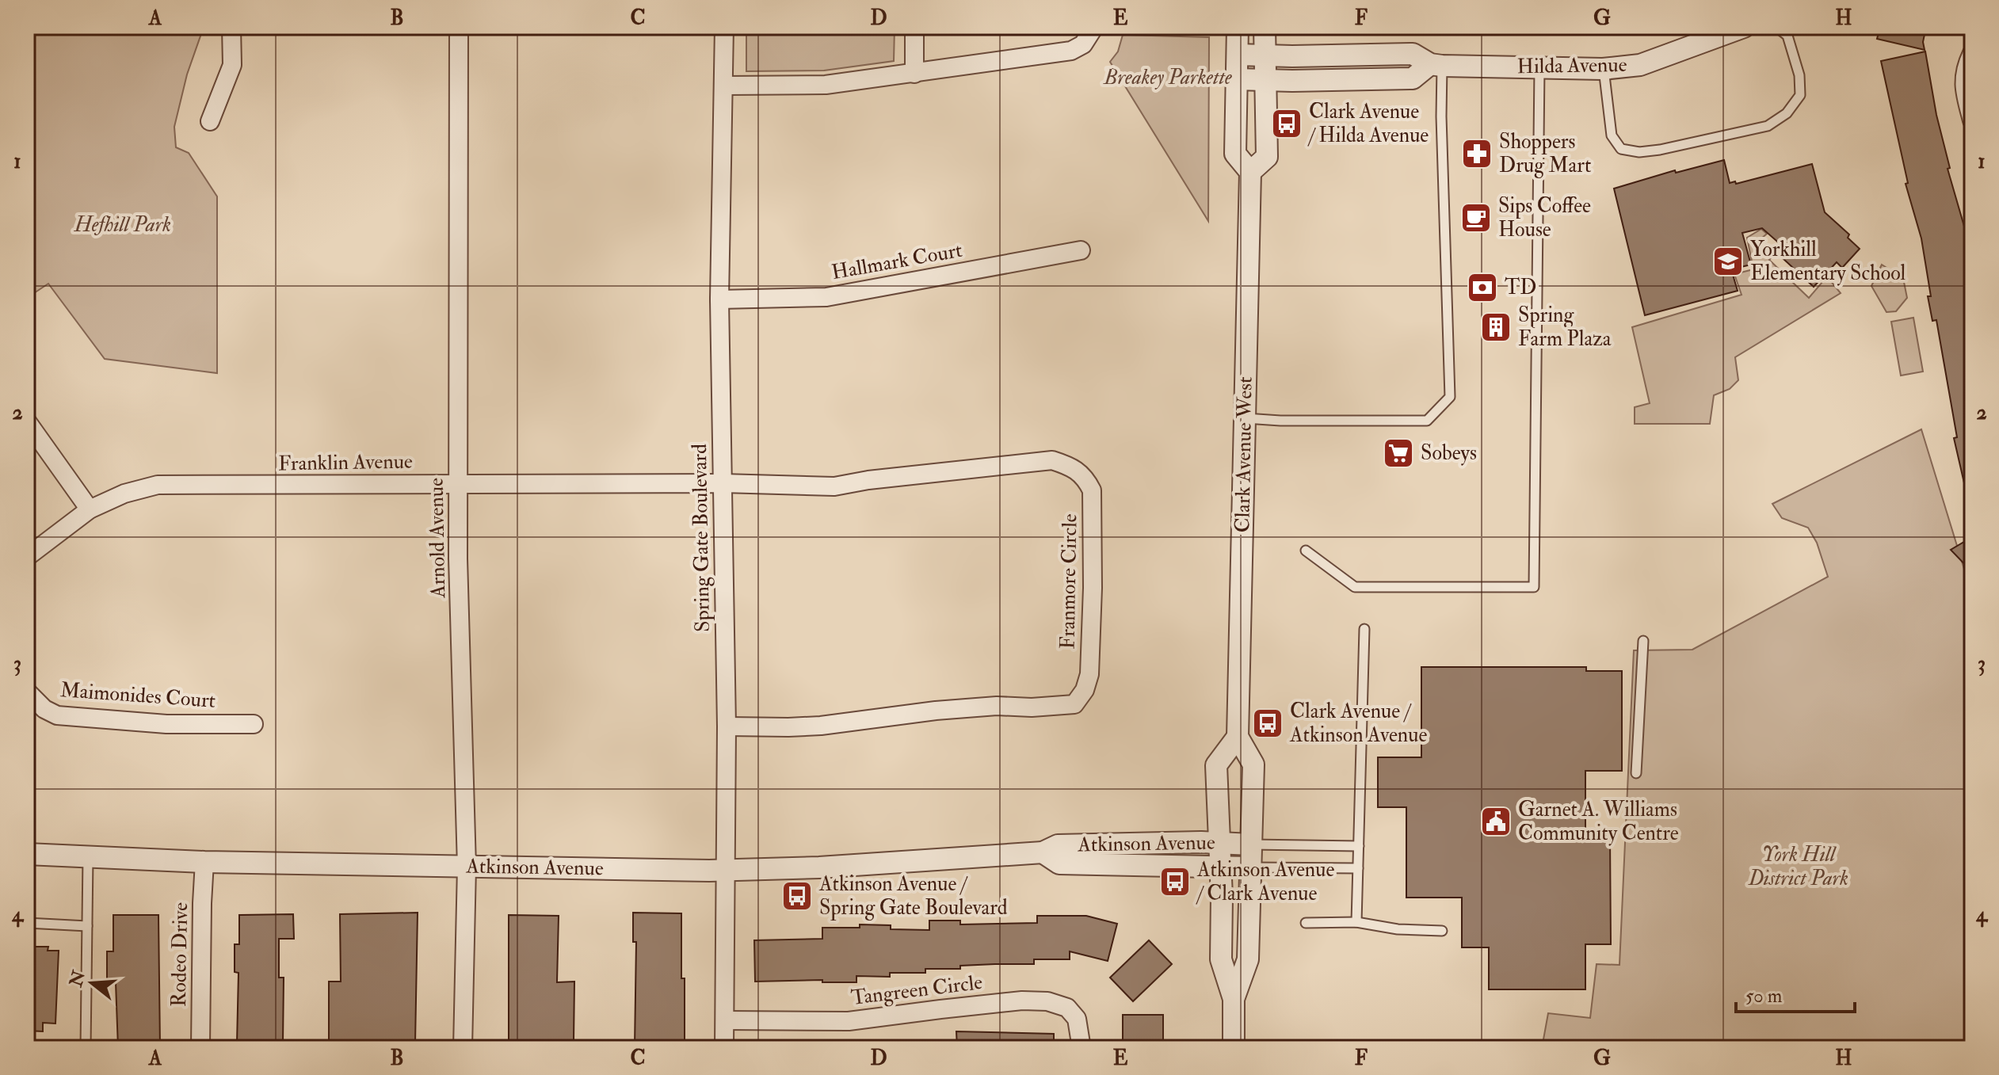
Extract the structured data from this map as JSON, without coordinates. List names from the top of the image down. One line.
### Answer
{"streets":{"street":["Hilda Avenue","Hallmark Court","Clark Avenue West","Franklin Avenue","Arnold Avenue","Spring Gate Boulevard","Franmore Circle","Maimonides Court","Atkinson Avenue","Rodeo Drive","Tangreen Circle"]},"crossings":[["Hallmark Court","Spring Gate Boulevard"],["Franklin Avenue","Arnold Avenue"],["Franklin Avenue","Spring Gate Boulevard"],["Franklin Avenue","Franmore Circle"],["Arnold Avenue","Atkinson Avenue"],["Spring Gate Boulevard","Franmore Circle"],["Spring Gate Boulevard","Atkinson Avenue"],["Spring Gate Boulevard","Tangreen Circle"],["Atkinson Avenue","Rodeo Drive"]],"parks":["Breakey Parkette","Hefhill Park","York Hill District Park"],"places":{"bus stop":["Clark Avenue / Hilda Avenue","Clark Avenue / Atkinson Avenue","Atkinson Avenue / Clark Avenue","Atkinson Avenue / Spring Gate Boulevard"],"pharmacy":["Shoppers Drug Mart"],"cafe":["Sips Coffee House"],"school or university":["Yorkhill Elementary School"],"bank":["TD"],"building":["Spring Farm Plaza"],"supermarket":["Sobeys"],"public building":["Garnet A. Williams Community Centre"]},"scale_bar":"50 m","north":"left","grid":{"columns":["A","B","C","D","E","F","G","H"],"rows":["1","2","3","4"]}}
